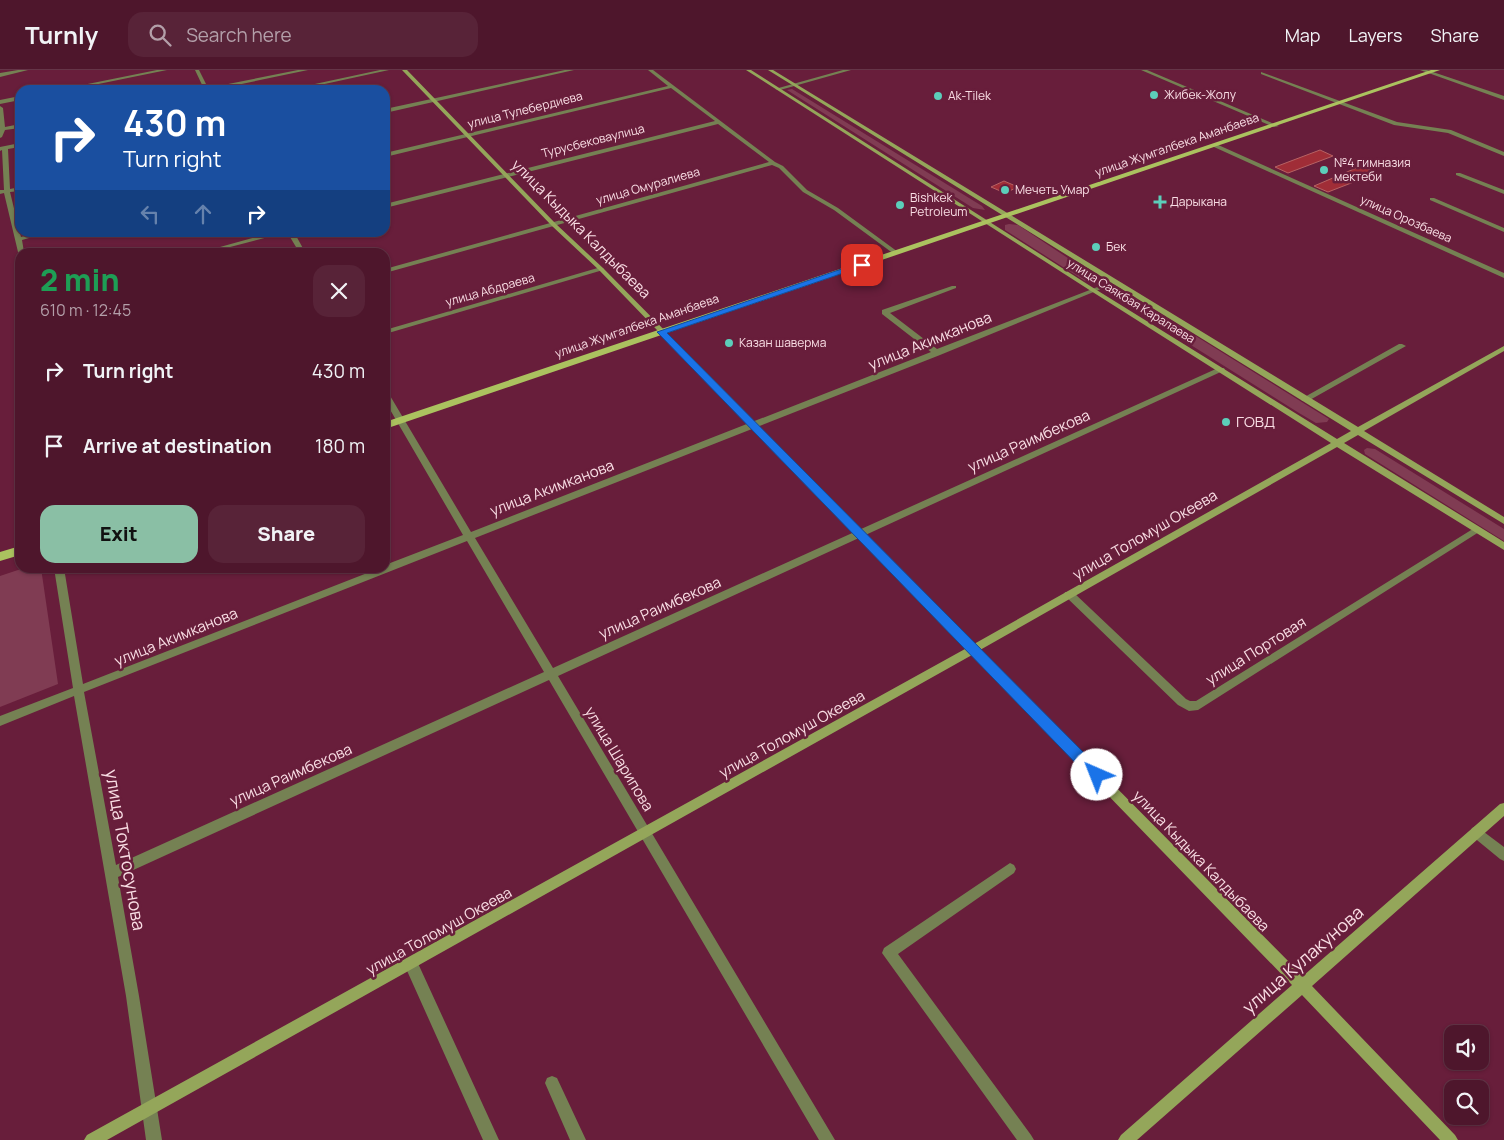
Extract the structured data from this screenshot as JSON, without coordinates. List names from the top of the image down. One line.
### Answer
{"streets":{"main road":["улица Жумгалбека Аманбаева"],"street":["улица Тулебердиева","Турусбековаулица","улица Омуралиева","улица Орозбаева","улица Кыдыка Калдыбаева","улица Абдраева","улица Саякбая Каралаева","улица Акимканова","улица Раимбекова","улица Толомуш Океева","улица Портовая","улица Шарипова","улица Токтосунова","улица Кулакунова"]},"crossings":[["улица Тулебердиева","улица Кыдыка Калдыбаева"],["Турусбековаулица","улица Кыдыка Калдыбаева"],["улица Жумгалбека Аманбаева","улица Орозбаева"],["улица Жумгалбека Аманбаева","улица Кыдыка Калдыбаева"],["улица Жумгалбека Аманбаева","улица Саякбая Каралаева"],["улица Жумгалбека Аманбаева","улица Шарипова"],["улица Омуралиева","улица Кыдыка Калдыбаева"],["улица Кыдыка Калдыбаева","улица Абдраева"],["улица Кыдыка Калдыбаева","улица Акимканова"],["улица Кыдыка Калдыбаева","улица Раимбекова"],["улица Кыдыка Калдыбаева","улица Толомуш Океева"],["улица Кыдыка Калдыбаева","улица Кулакунова"],["улица Саякбая Каралаева","улица Акимканова"],["улица Саякбая Каралаева","улица Раимбекова"],["улица Саякбая Каралаева","улица Толомуш Океева"],["улица Саякбая Каралаева","улица Портовая"],["улица Акимканова","улица Шарипова"],["улица Акимканова","улица Токтосунова"],["улица Раимбекова","улица Шарипова"],["улица Раимбекова","улица Токтосунова"],["улица Толомуш Океева","улица Портовая"],["улица Толомуш Океева","улица Шарипова"],["улица Толомуш Океева","улица Токтосунова"]],"places":{"other":["Жибек-Жолу","Ak-Tilek","№4 гимназия мектеби","Мечеть Умар","Bishkek Petroleum","Бек","Казан шаверма","ГОВД"],"health":["Дарыкана"]},"page":{"header":"Turnly","search":"Search here","nav":["Map","Layers","Share"],"turn":["430 m","Turn right"],"heading":["2 min","610 m · 12:45"],"list":[{"name":"Turn right","value":"430 m"},{"name":"Arrive at destination","value":"180 m"}],"buttons":["Exit","Share"]}}
